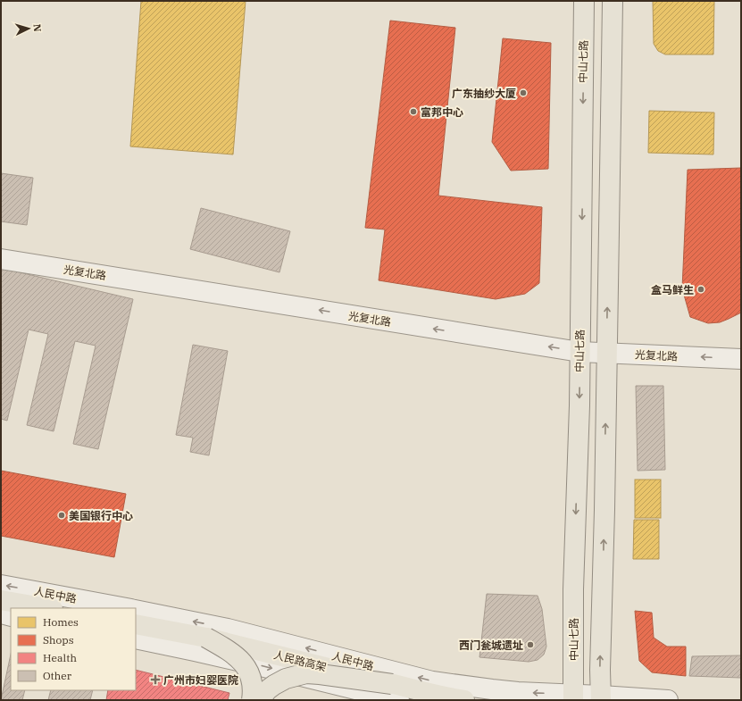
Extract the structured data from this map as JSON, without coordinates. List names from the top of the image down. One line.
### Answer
{"streets":{"main road":["中山七路","光复北路","人民中路","人民路高架"]},"crossings":[["中山七路","光复北路"],["中山七路","人民中路"]],"one_way":["光复北路"],"places":{"other":["广东抽纱大厦","富邦中心","盒马鲜生","美国银行中心","西门瓮城遗址"],"health":["广州市妇婴医院"]},"legend":["Homes","Shops","Health","Other"],"north":"right"}
